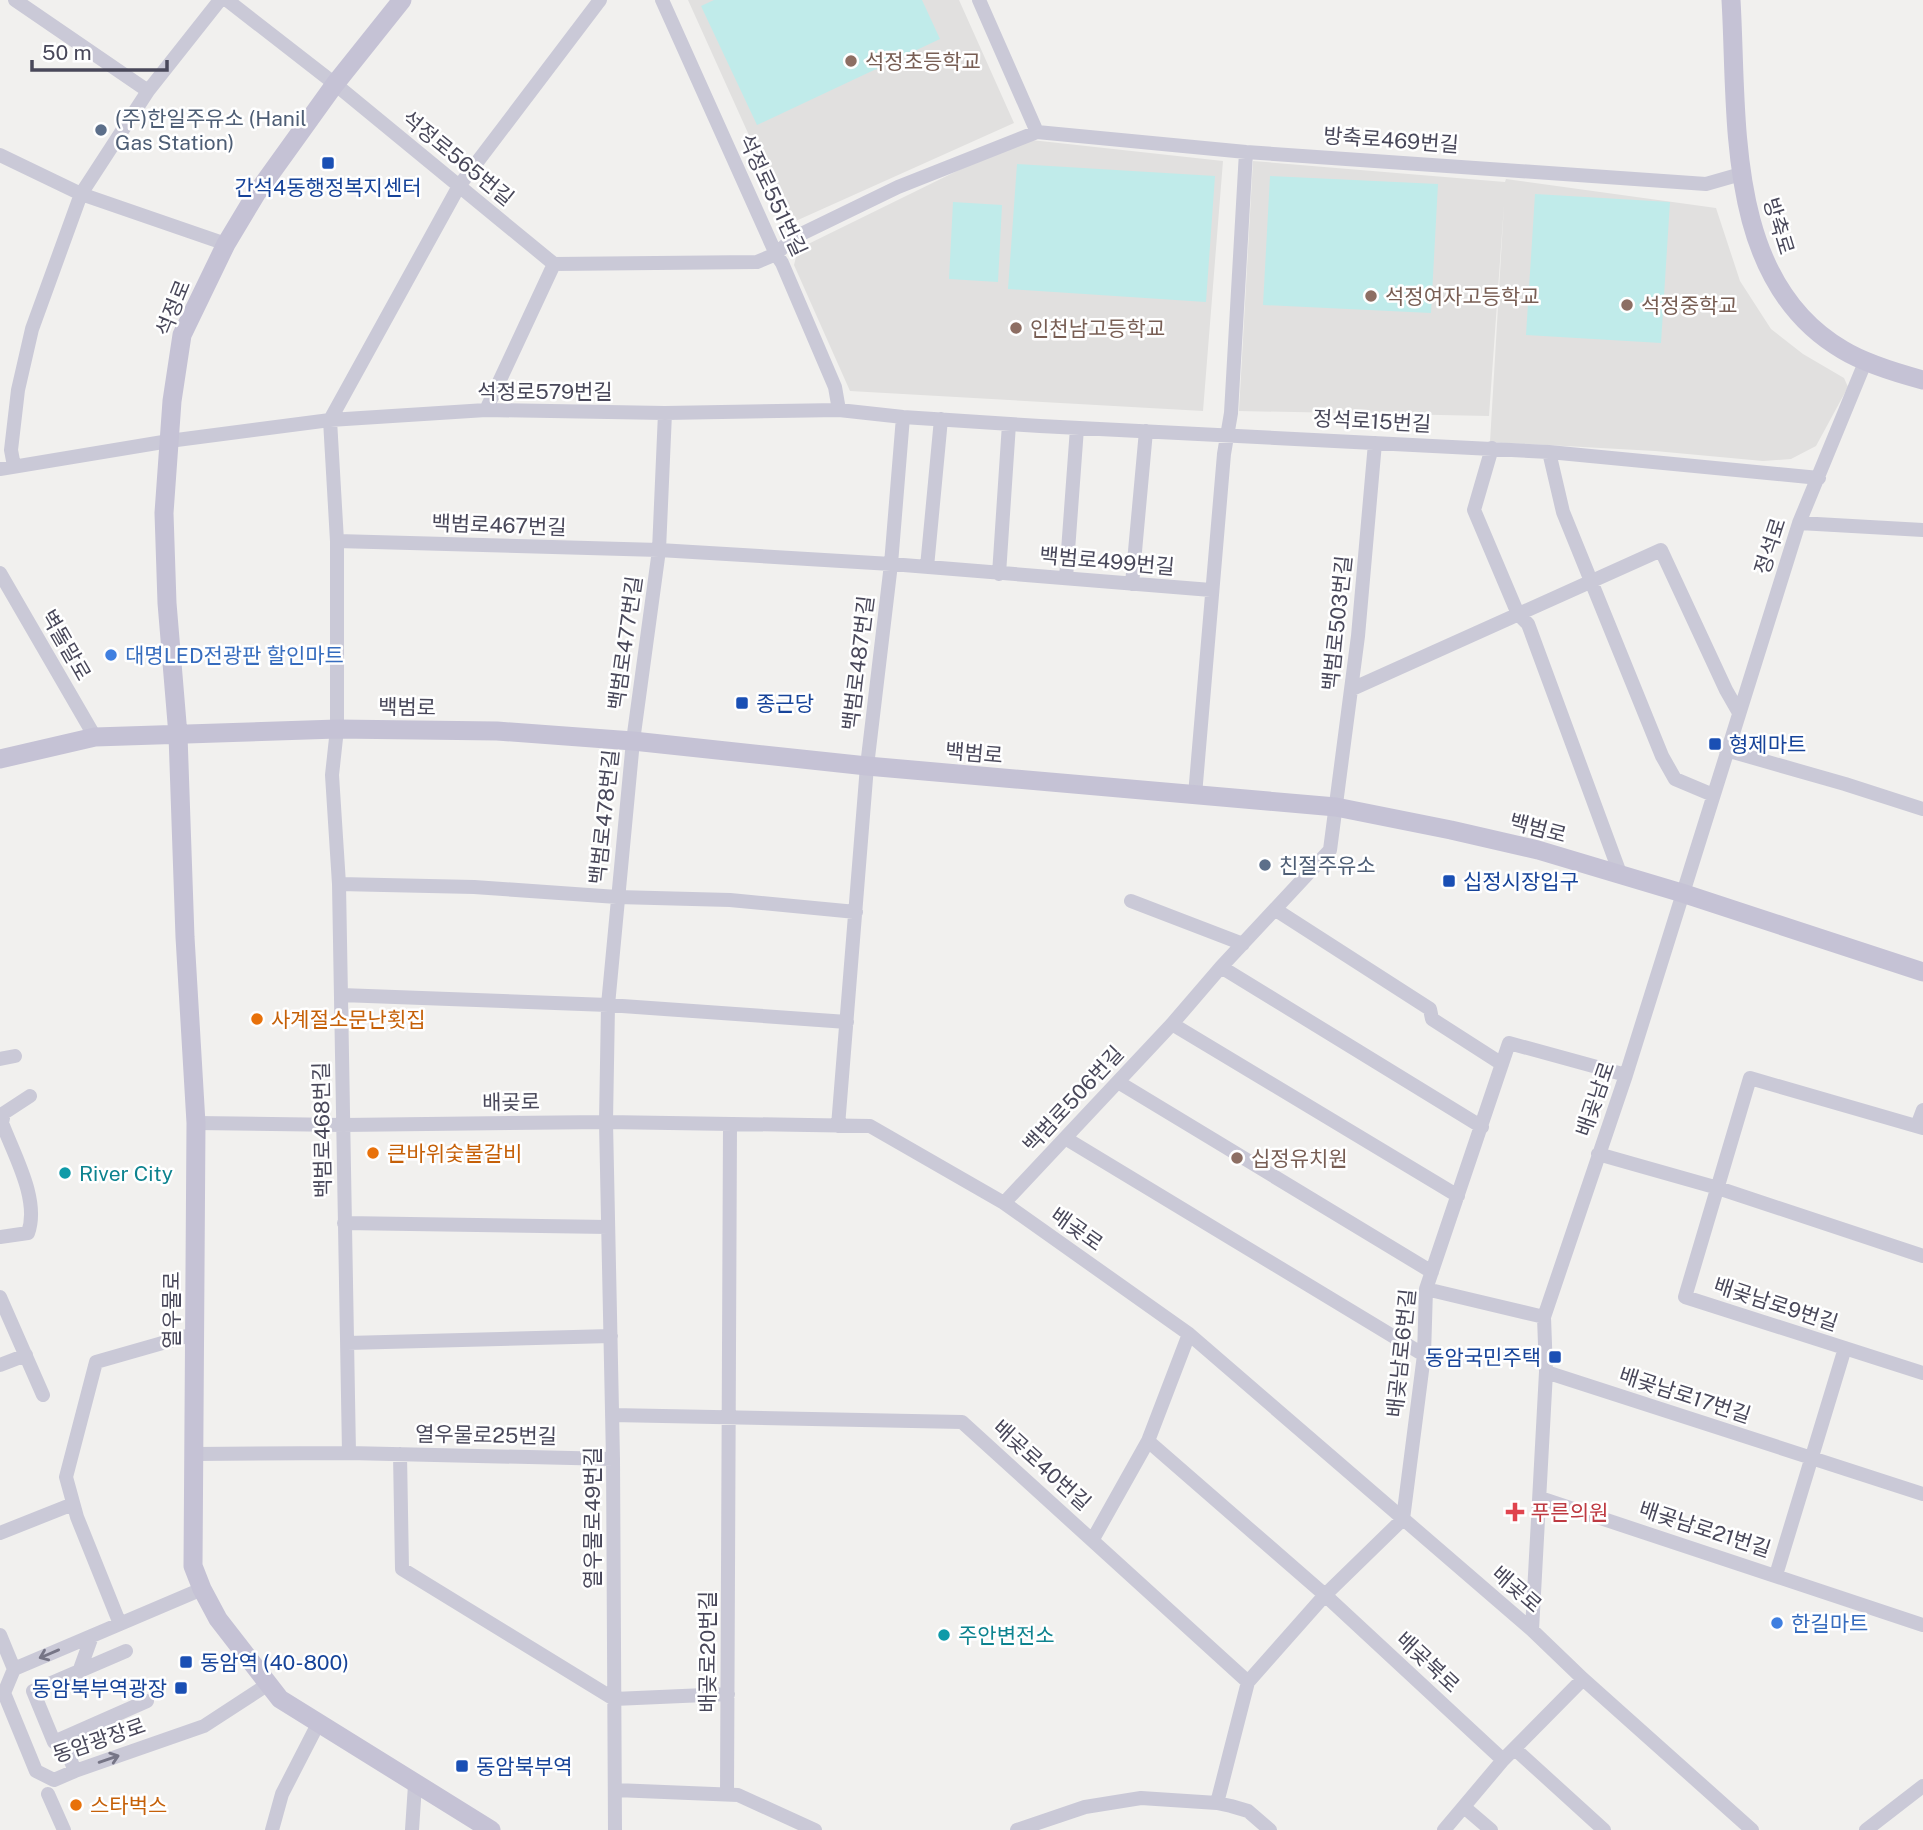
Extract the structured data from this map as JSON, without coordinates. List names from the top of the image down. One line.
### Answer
{"streets":{"main road":["방축로","석정로","백범로","열우물로"],"street":["방축로469번길","석정로565번길","석정로551번길","석정로579번길","정석로15번길","백범로467번길","정석로","백범로499번길","백범로503번길","백범로477번길","벽돌말로","백범로487번길","백범로478번길","백범로506번길","배곶남로","배곶로","백범로468번길","배곶남로9번길","배곶남로6번길","배곶남로17번길","열우물로25번길","배곶로40번길","열우물로49번길","배곶남로21번길","배곶로20번길","배곶북로","동암광장로"]},"crossings":[["방축로469번길","방축로"],["석정로565번길","석정로"],["석정로551번길","석정로579번길"],["방축로","정석로"],["석정로","석정로579번길"],["석정로","백범로"],["석정로","열우물로"],["석정로579번길","정석로15번길"],["석정로579번길","백범로477번길"],["석정로579번길","백범로487번길"],["정석로15번길","정석로"],["정석로15번길","백범로503번길"],["백범로467번길","백범로477번길"],["정석로","백범로"],["정석로","배곶남로"],["백범로503번길","백범로"],["백범로503번길","백범로506번길"],["백범로477번길","백범로487번길"],["백범로477번길","백범로"],["백범로477번길","백범로478번길"],["벽돌말로","백범로"],["백범로487번길","백범로"],["백범로487번길","백범로478번길"],["백범로487번길","배곶로"],["백범로","백범로478번길"],["백범로","백범로506번길"],["백범로","배곶남로"],["백범로","백범로468번길"],["백범로","열우물로"],["백범로478번길","배곶로"],["백범로478번길","백범로468번길"],["백범로478번길","열우물로49번길"],["백범로506번길","배곶로"],["배곶남로","배곶로"],["배곶남로","배곶남로6번길"],["배곶남로","배곶남로17번길"],["배곶남로","배곶남로21번길"],["배곶로","백범로468번길"],["배곶로","열우물로"],["배곶로","배곶남로6번길"],["배곶로","배곶로40번길"],["배곶로","열우물로49번길"],["배곶로","배곶로20번길"],["백범로468번길","열우물로25번길"],["백범로468번길","열우물로49번길"],["열우물로","열우물로25번길"],["열우물로","동암광장로"],["배곶남로17번길","배곶남로21번길"],["열우물로25번길","열우물로49번길"],["배곶로40번길","배곶로20번길"],["배곶로40번길","배곶북로"]],"places":{"other":["석정초등학교","(주)한일주유소 (Hanil Gas Station)","석정여자고등학교","석정중학교","인천남고등학교","대명LED전광판 할인마트","친절주유소","사계절소문난횟집","큰바위숯불갈비","십정유치원","River City","한길마트","주안변전소","스타벅스"],"transit":["간석4동행정복지센터","종근당","형제마트","십정시장입구","동암국민주택","동암역 (40-800)","동암북부역광장","동암북부역"],"health":["푸른의원"]},"scale_bar":"50 m"}
